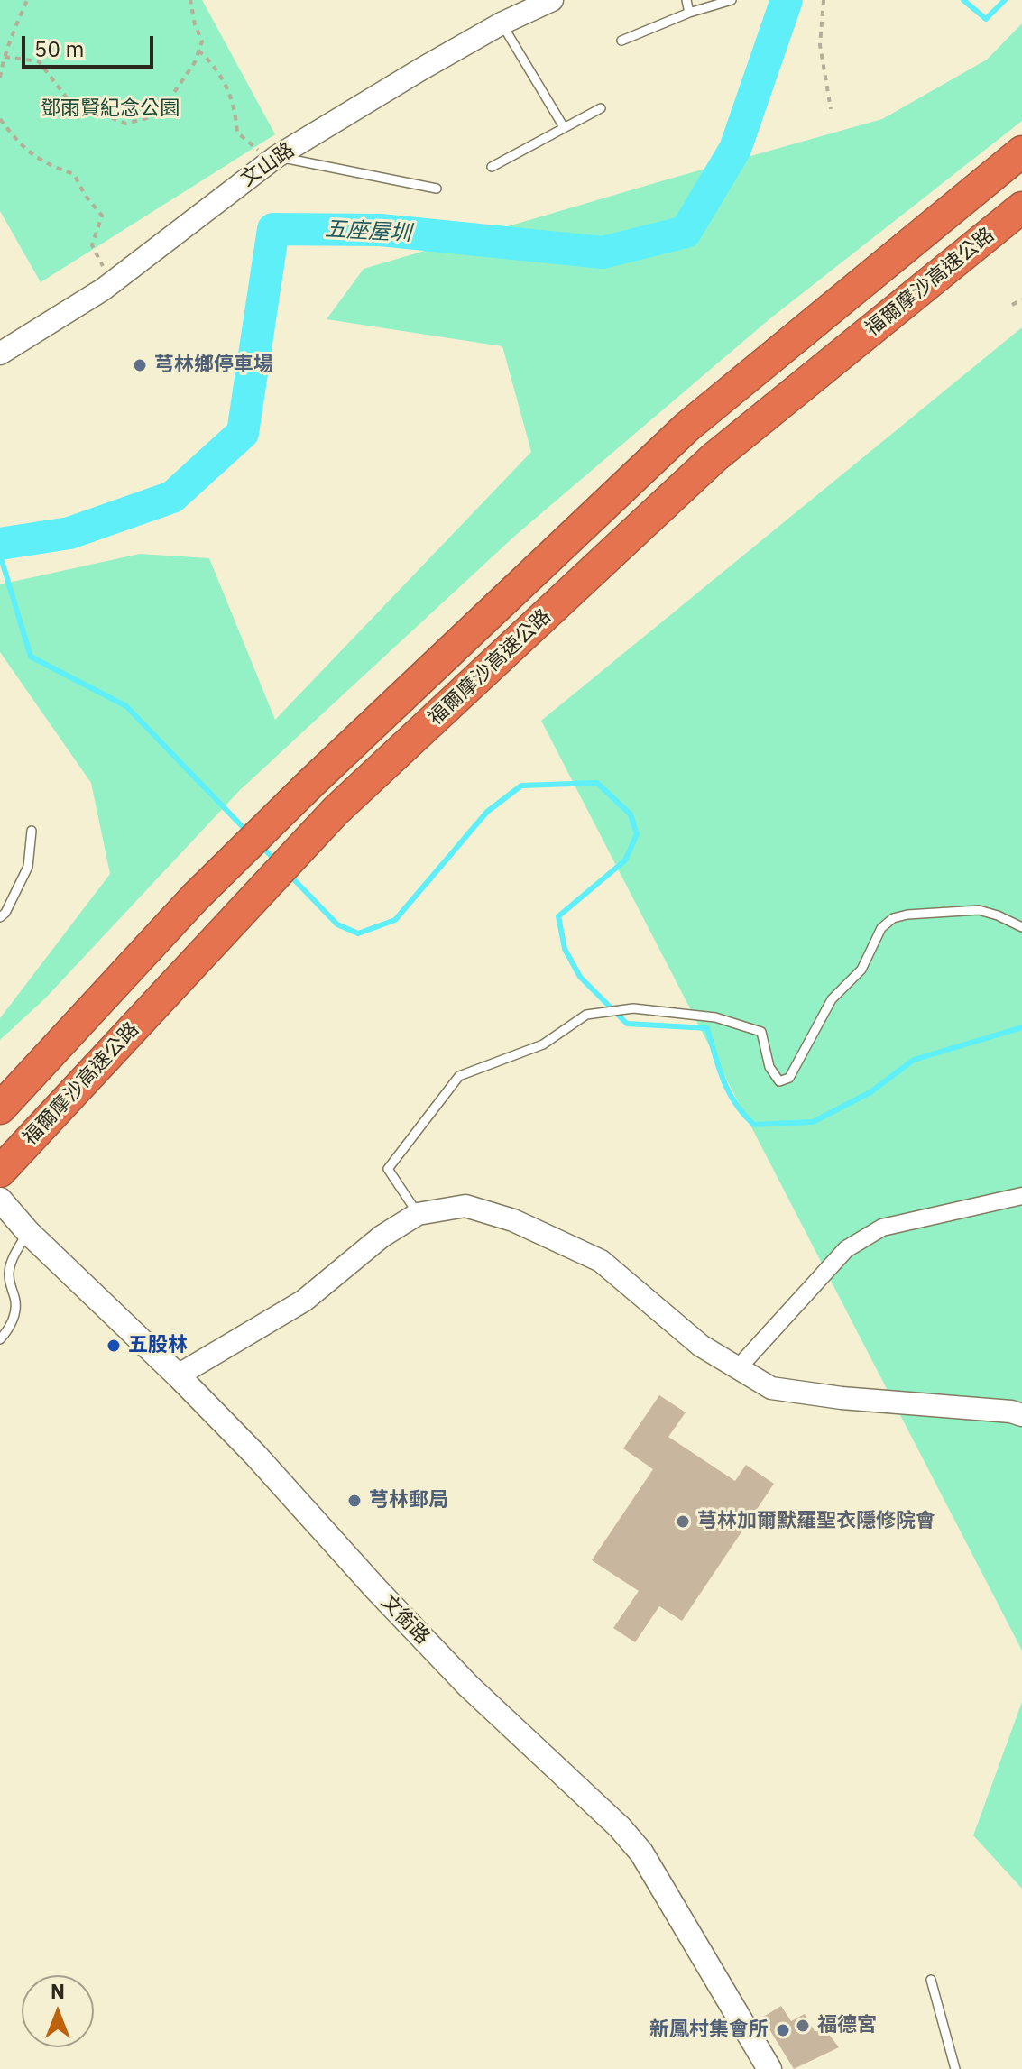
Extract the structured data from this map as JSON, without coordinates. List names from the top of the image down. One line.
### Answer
{"streets":{"highway":["福爾摩沙高速公路"],"main road":["文銜路"],"street":["文山路"]},"water":["五座屋圳"],"parks":["鄧雨賢紀念公園"],"places":["芎林鄉停車場","五股林","芎林郵局","芎林加爾默羅聖衣隱修院會","福德宮","新鳳村集會所"],"scale_bar":"50 m","north":"top"}
